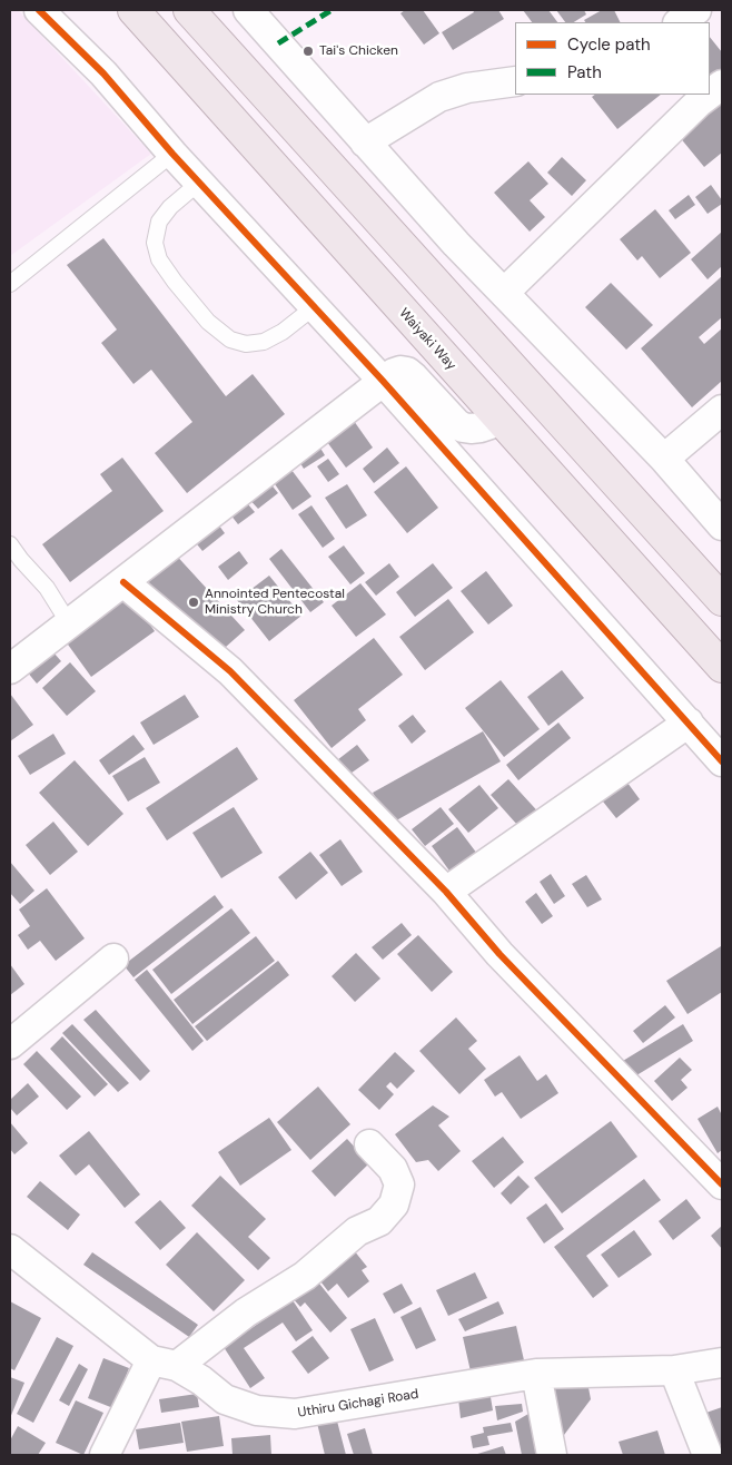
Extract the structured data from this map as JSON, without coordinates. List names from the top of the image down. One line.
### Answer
{"streets":{"highway":["Waiyaki Way"],"street":["Uthiru Gichagi Road"]},"places":["Tai's Chicken","Annointed Pentecostal Ministry Church"],"legend":["Cycle path","Path"]}
